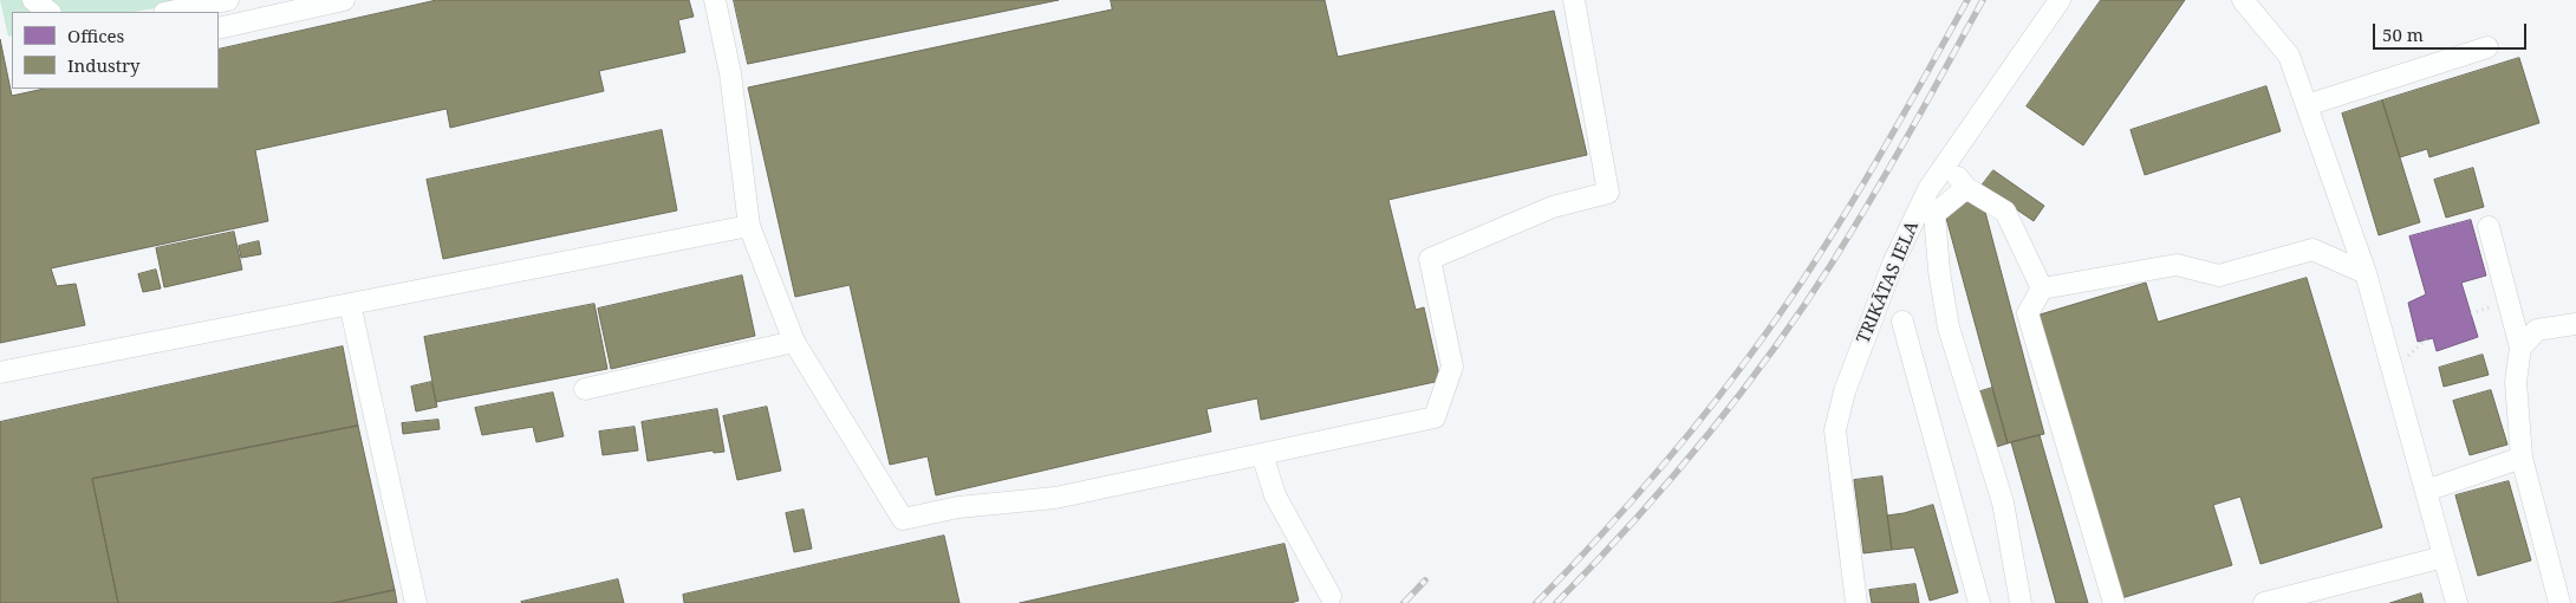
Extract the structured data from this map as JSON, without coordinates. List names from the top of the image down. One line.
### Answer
{"streets":{"street":["TRIKĀTAS IELA"]},"legend":["Offices","Industry"],"scale_bar":"50 m"}
